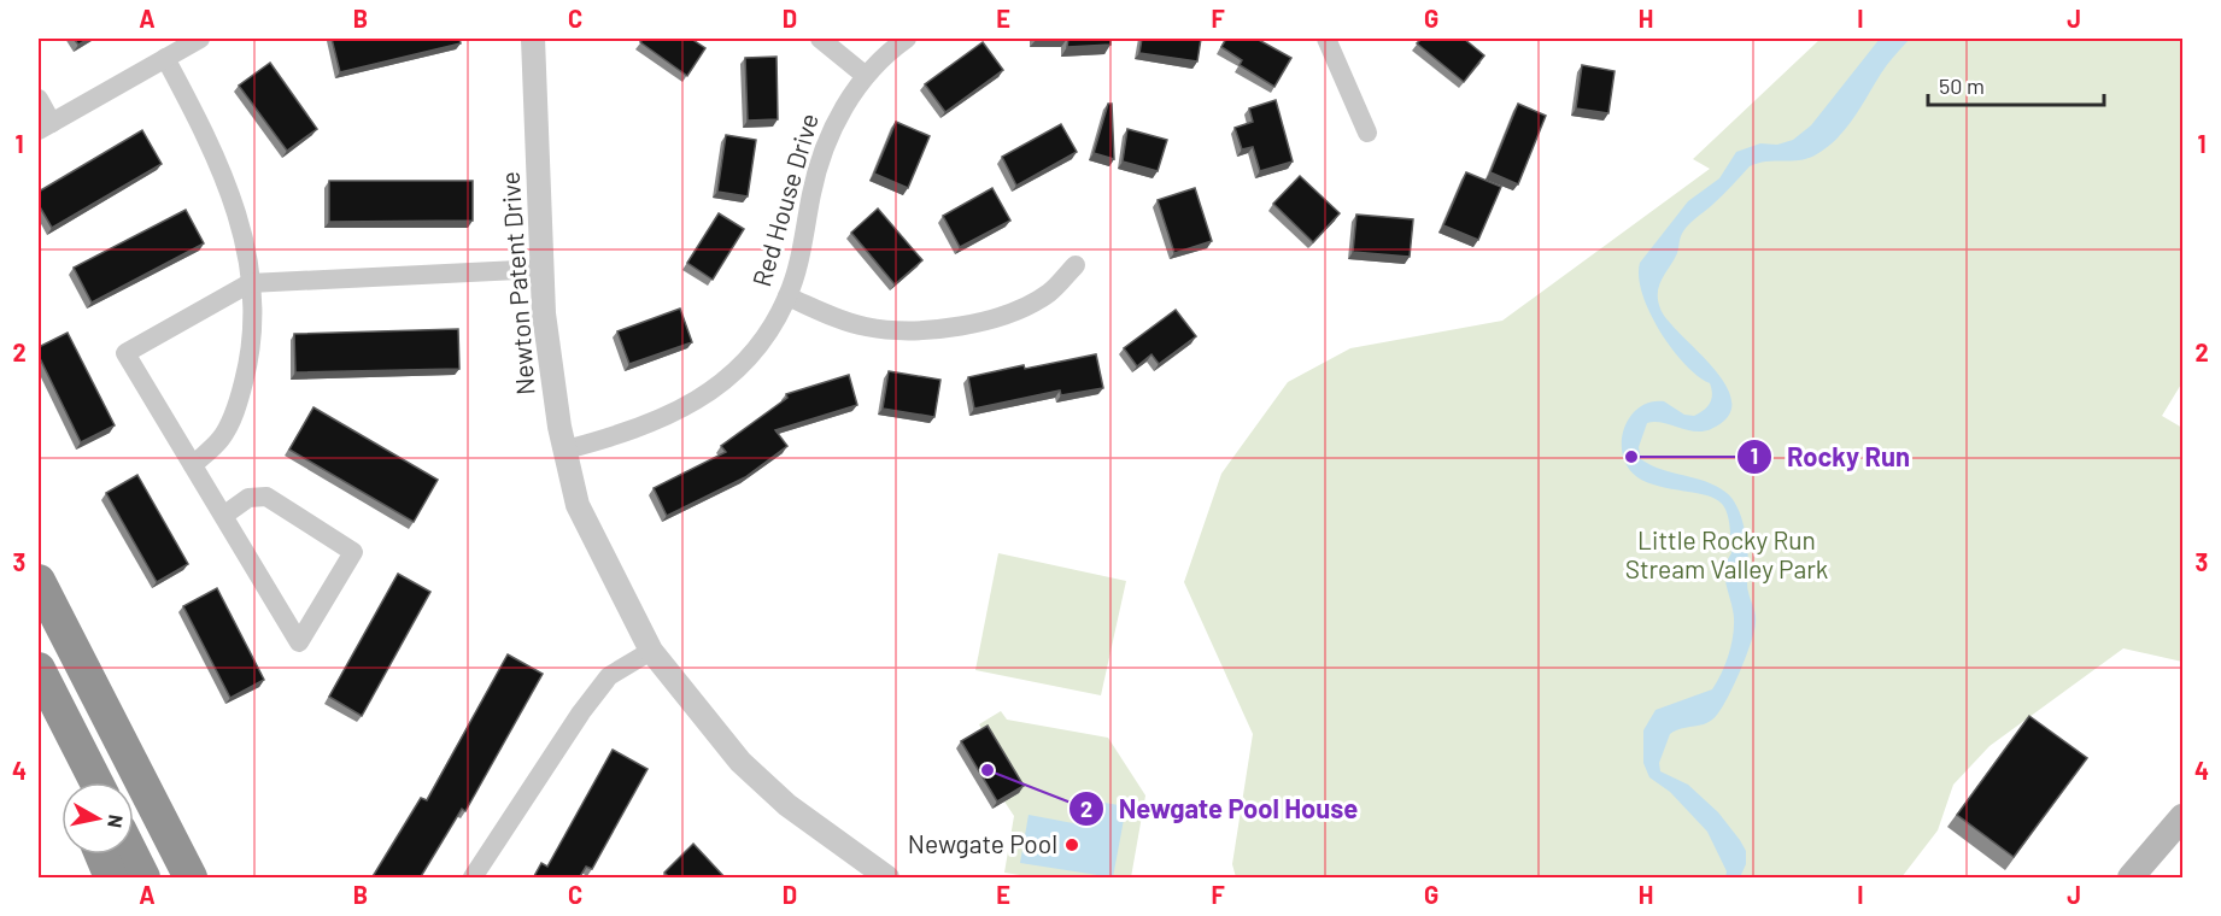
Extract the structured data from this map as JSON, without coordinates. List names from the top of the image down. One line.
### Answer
{"streets":{"street":["Red House Drive","Newton Patent Drive"]},"crossings":[["Red House Drive","Newton Patent Drive"]],"parks":["Little Rocky Run Stream Valley Park"],"places":["Rocky Run","Newgate Pool House","Newgate Pool"],"scale_bar":"50 m","north":"right","grid":{"columns":["A","B","C","D","E","F","G","H","I","J"],"rows":["1","2","3","4"]}}
